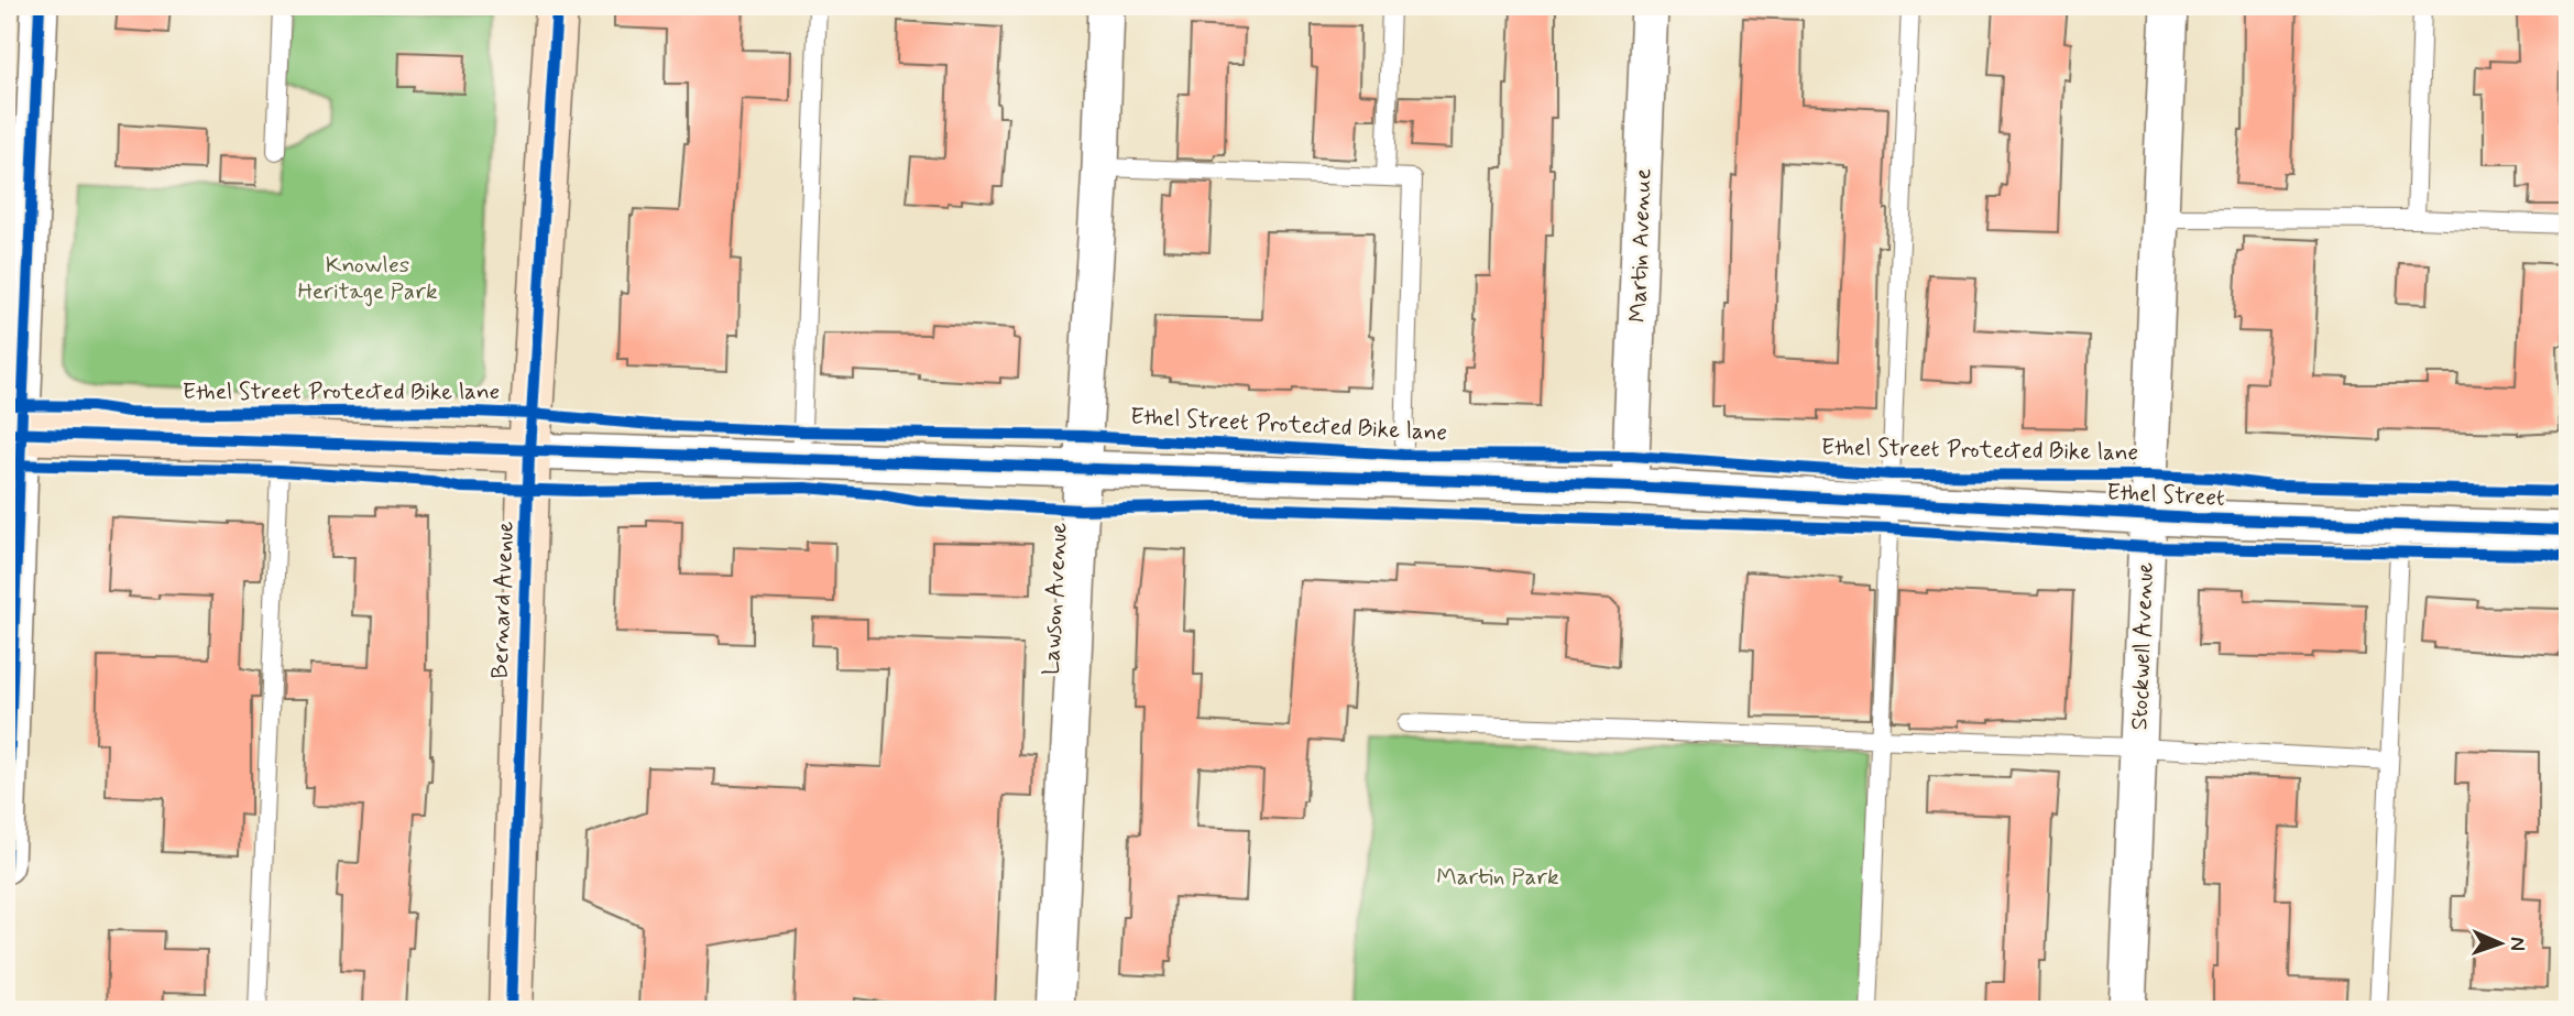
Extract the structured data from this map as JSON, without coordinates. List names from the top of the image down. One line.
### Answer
{"streets":{"street":["Martin Avenue","Ethel Street","Lawson Avenue","Bernard Avenue","Stockwell Avenue"],"cycle path":["Ethel Street Protected Bike lane"]},"crossings":[["Martin Avenue","Ethel Street"],["Ethel Street","Lawson Avenue"],["Ethel Street","Bernard Avenue"],["Ethel Street","Stockwell Avenue"]],"parks":["Knowles Heritage Park","Martin Park"],"north":"right"}
